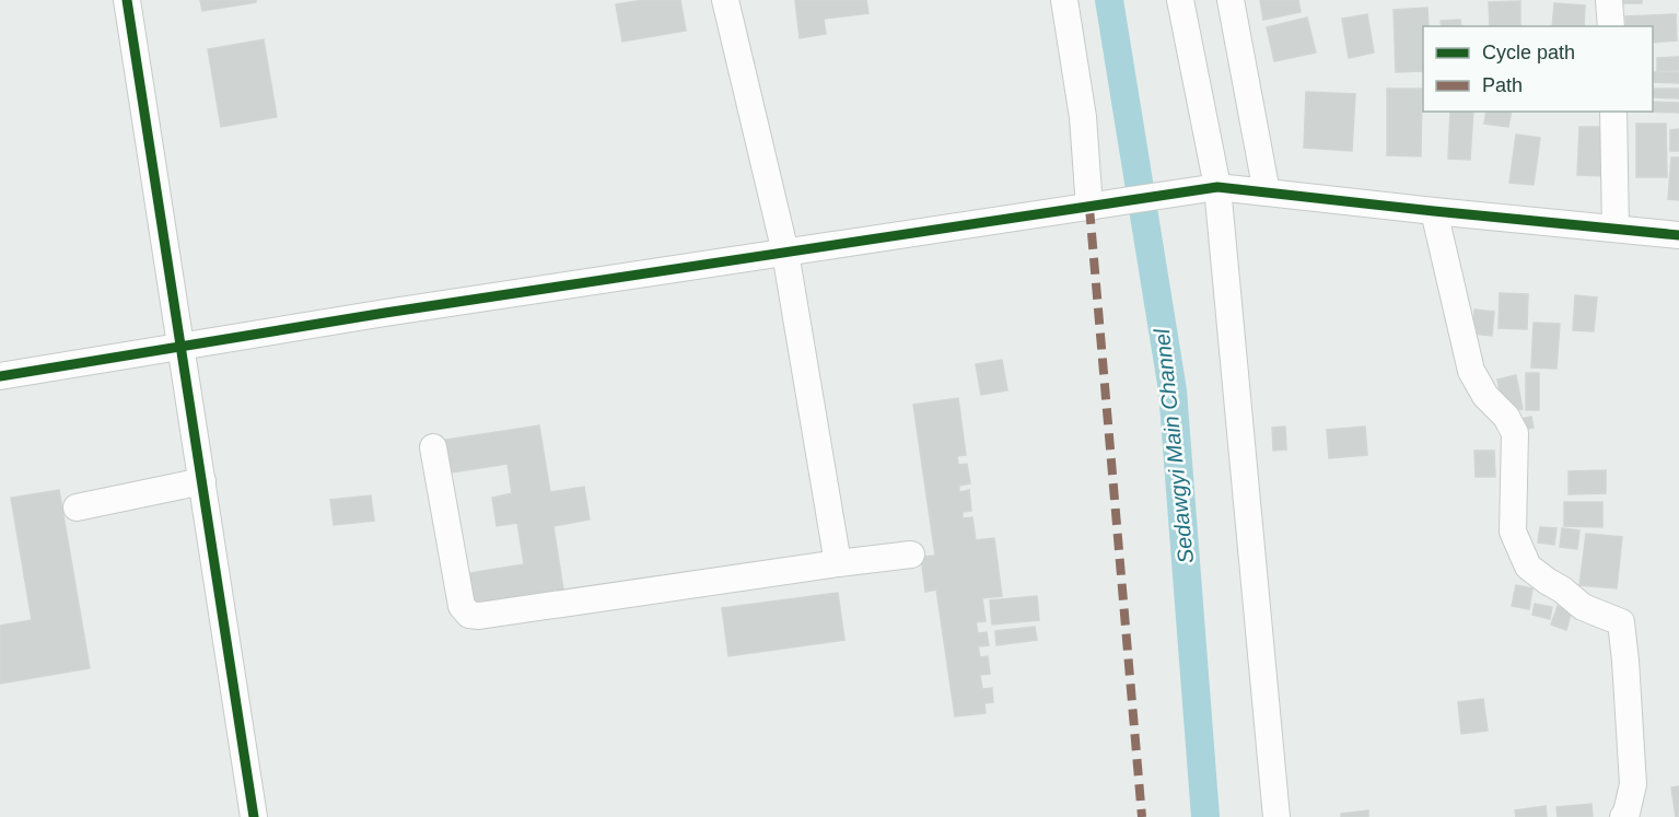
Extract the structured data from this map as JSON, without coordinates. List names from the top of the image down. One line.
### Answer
{"water":["Sedawgyi Main Channel"],"legend":["Cycle path","Path"]}
